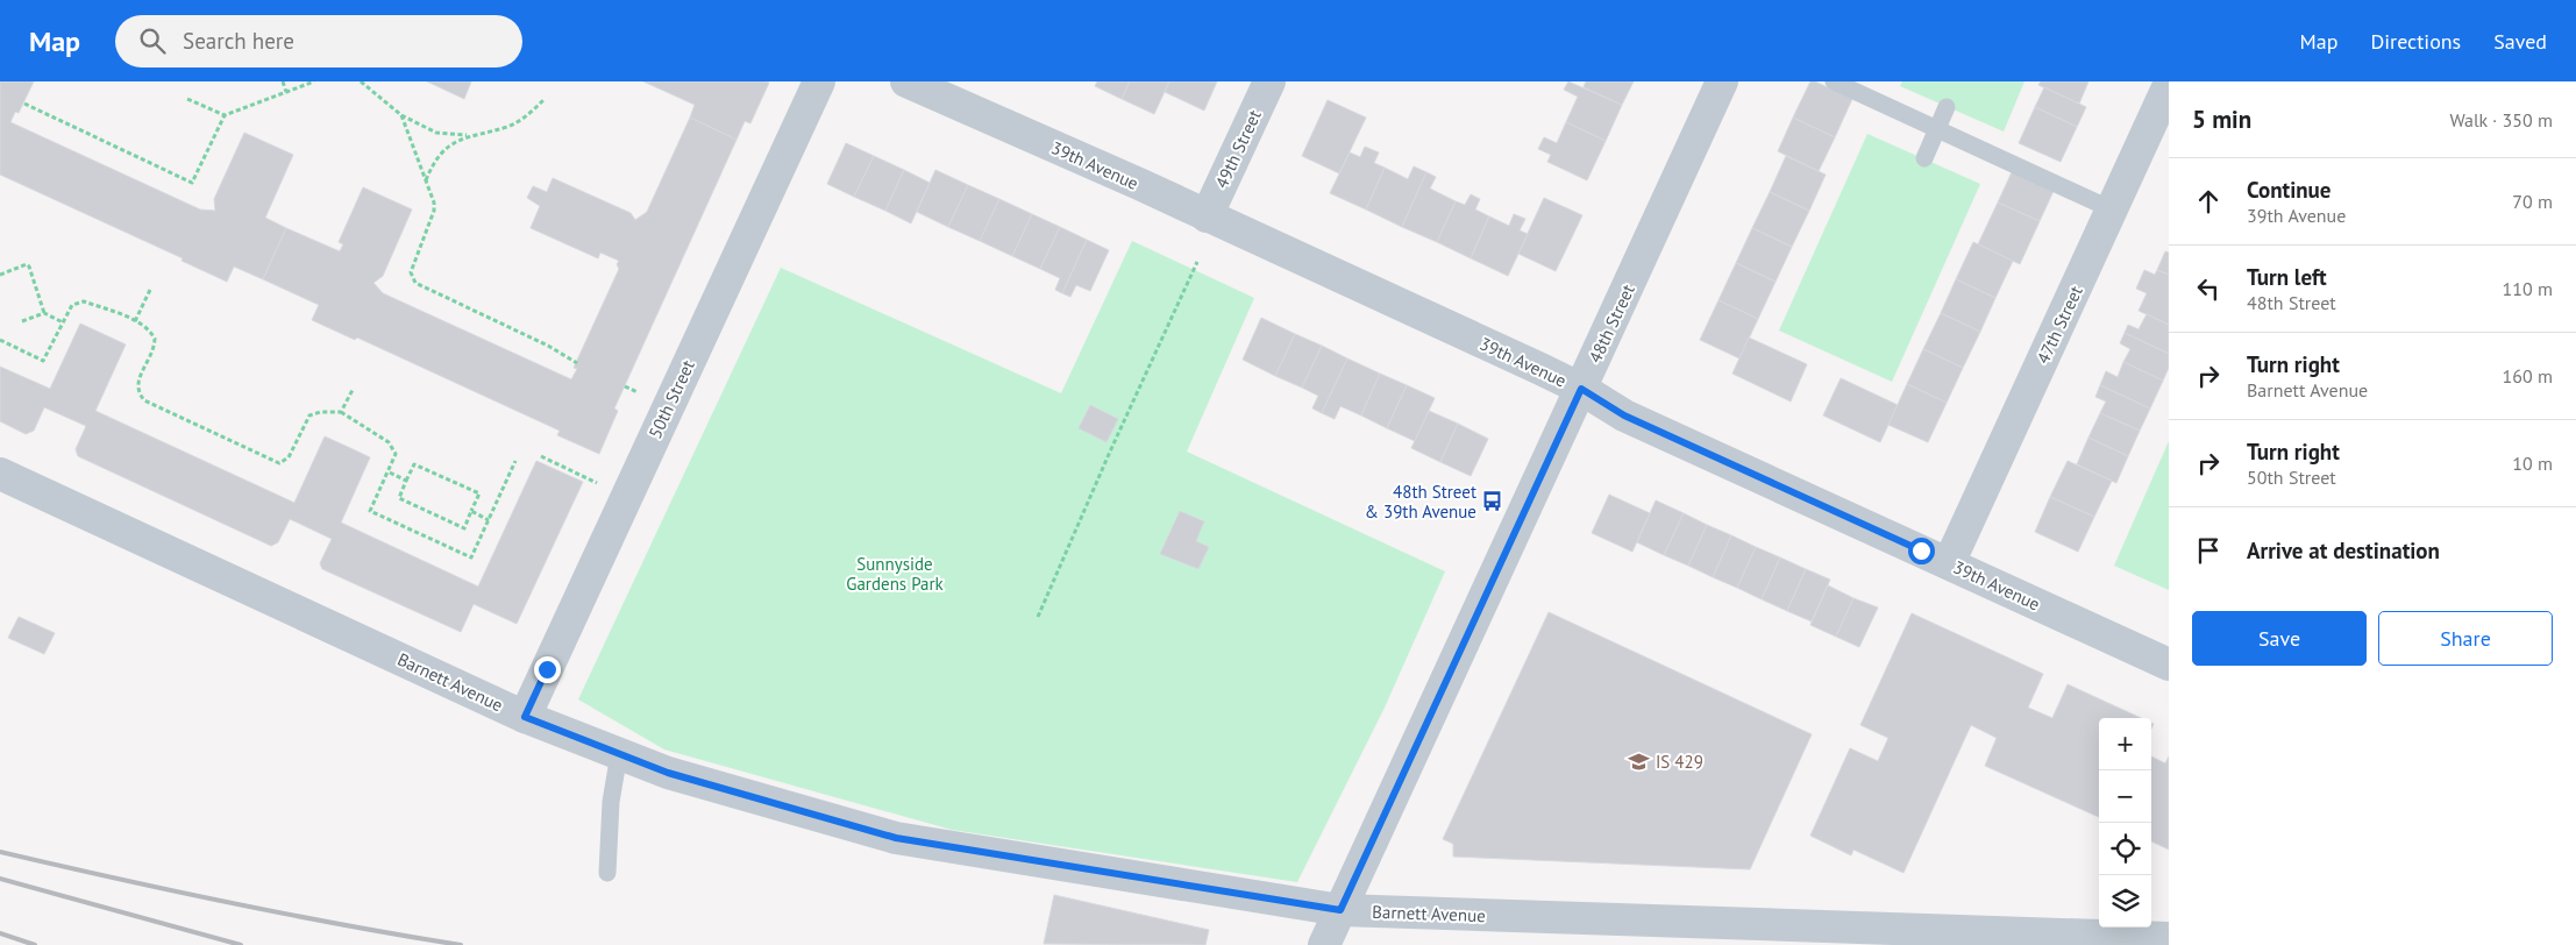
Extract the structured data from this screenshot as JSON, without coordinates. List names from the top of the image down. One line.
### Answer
{"streets":{"street":["49th Street","39th Avenue","48th Street","47th Street","50th Street","Barnett Avenue"]},"crossings":[["49th Street","39th Avenue"],["39th Avenue","48th Street"],["39th Avenue","47th Street"],["48th Street","Barnett Avenue"],["50th Street","Barnett Avenue"]],"parks":["Sunnyside Gardens Park"],"places":{"bus stop":["48th Street & 39th Avenue"],"school or university":["IS 429"]},"page":{"header":"Map","search":"Search here","nav":["Map","Directions","Saved"],"heading":["5 min","Walk · 350 m"],"list":[["Continue","39th Avenue","70 m"],["Turn left","48th Street","110 m"],["Turn right","Barnett Avenue","160 m"],["Turn right","50th Street","10 m"],"Arrive at destination"],"buttons":["Save","Share"],"map_buttons":["+","−"]}}
